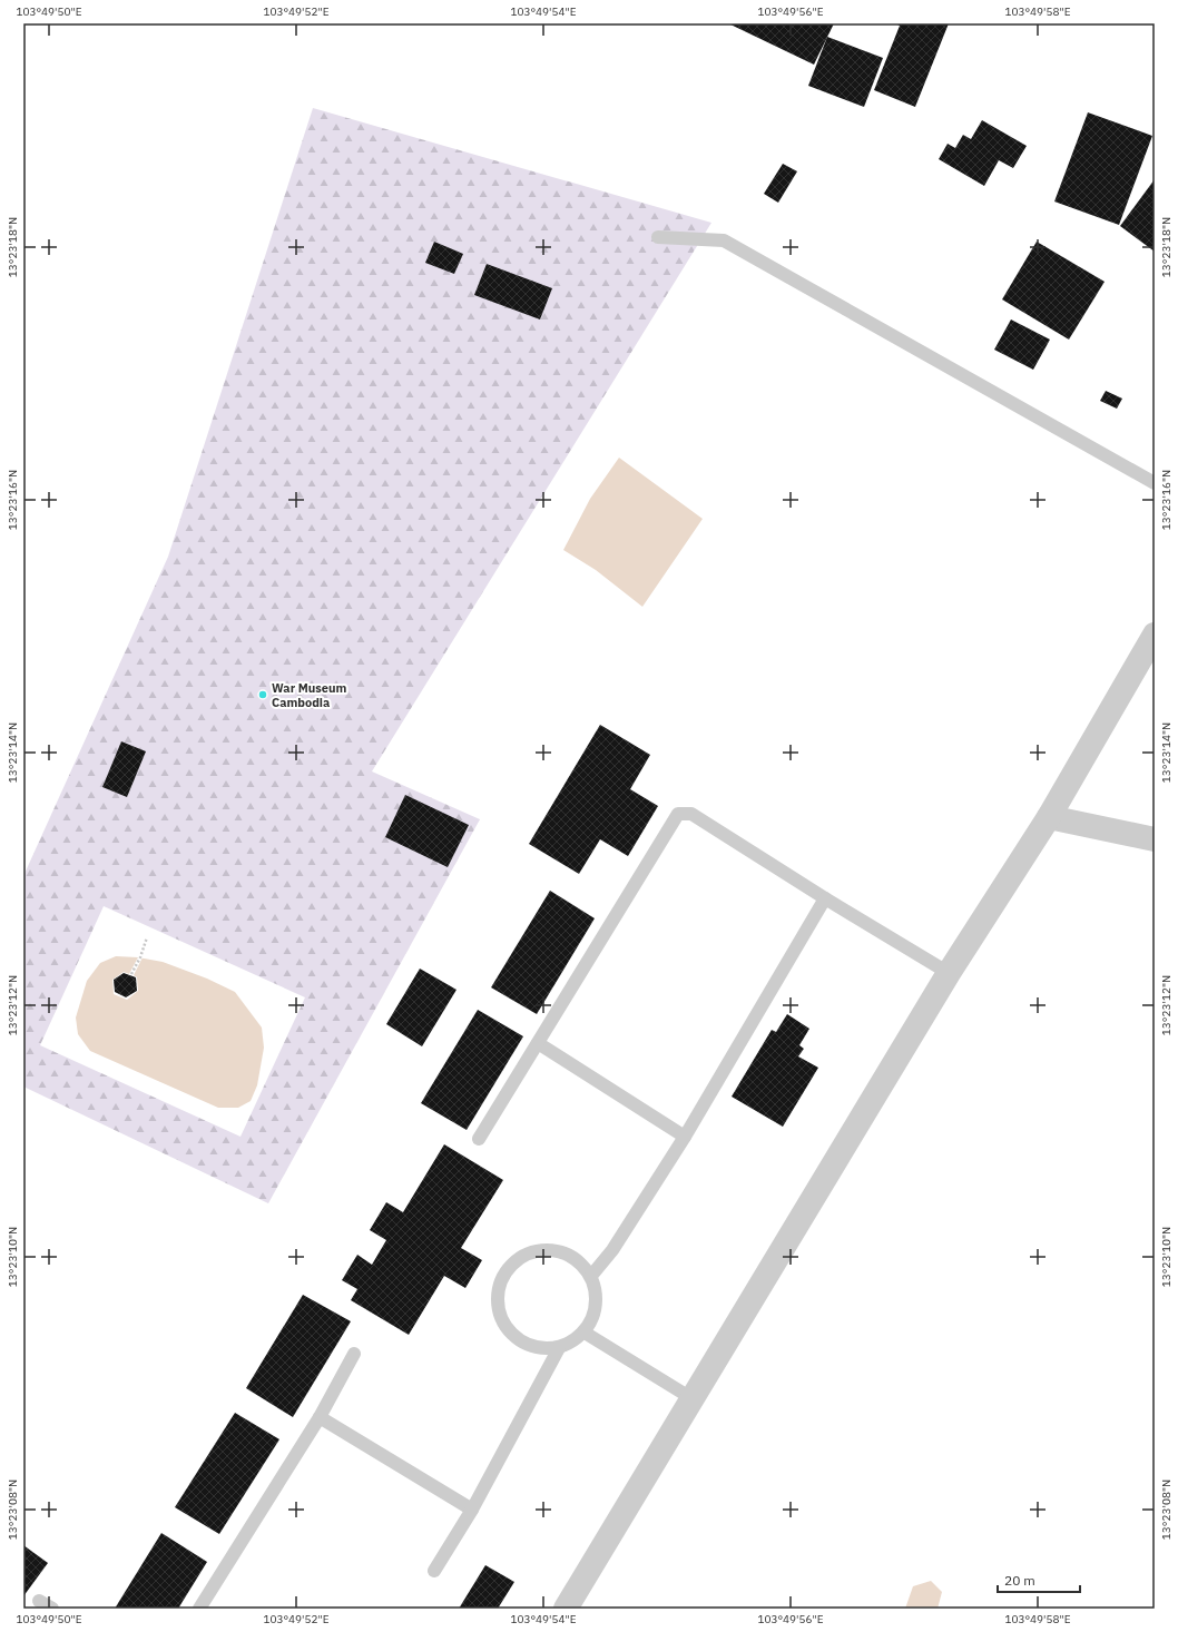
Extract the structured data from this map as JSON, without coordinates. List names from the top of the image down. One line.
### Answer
{"places":["War Museum Cambodia"],"scale_bar":"20 m","coordinates":["103°49'50\"E","103°49'52\"E","103°49'54\"E","103°49'56\"E","103°49'58\"E","13°23'18\"N","13°23'16\"N","13°23'14\"N","13°23'12\"N","13°23'10\"N","13°23'08\"N"]}
